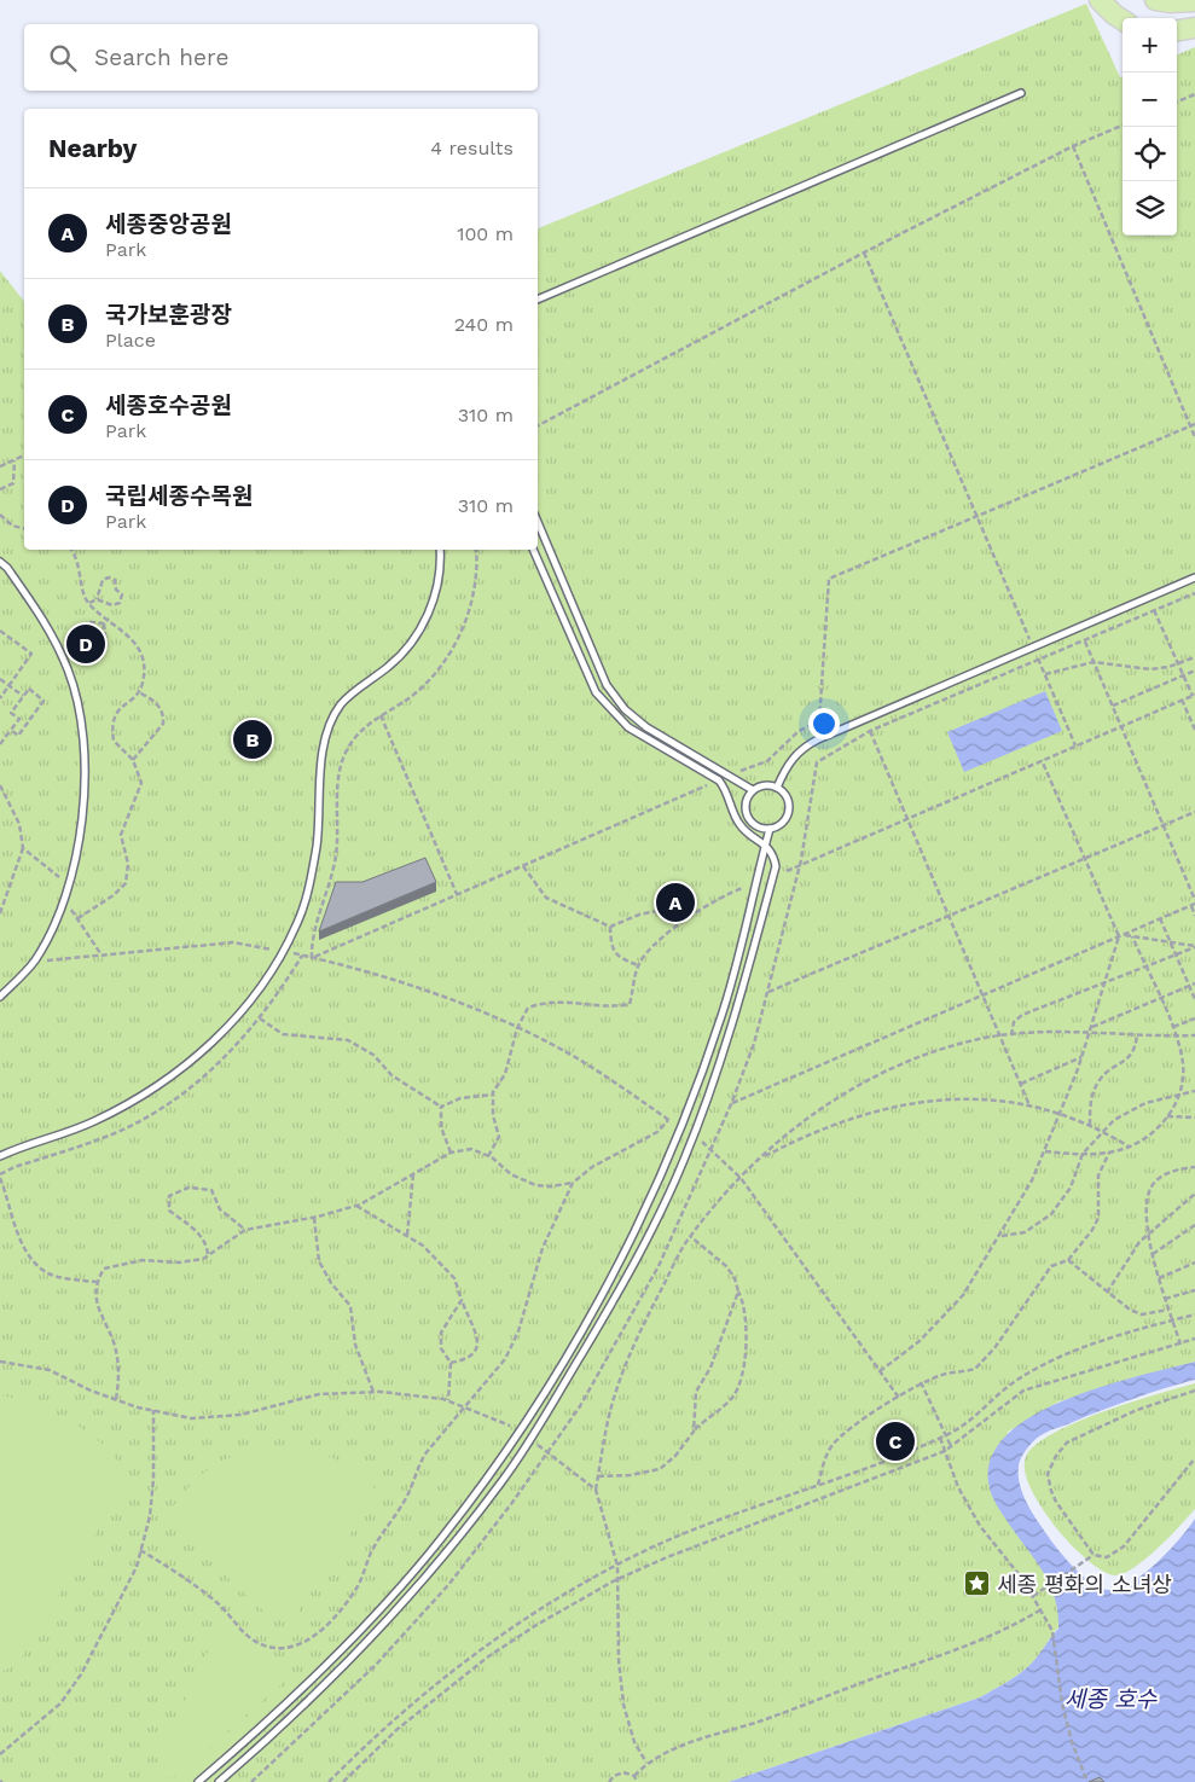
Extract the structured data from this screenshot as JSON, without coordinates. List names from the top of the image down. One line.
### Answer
{"water":["세종 호수"],"places":{"place":["세종 평화의 소녀상"]},"page":{"map_buttons":["+","−"],"search":"Search here","heading":["Nearby","4 results"],"list":[{"mark":"A","name":"세종중앙공원","note":"Park","value":"100 m"},{"mark":"B","name":"국가보훈광장","note":"Place","value":"240 m"},{"mark":"C","name":"세종호수공원","note":"Park","value":"310 m"},{"mark":"D","name":"국립세종수목원","note":"Park","value":"310 m"}],"pins":["D","B","A","C"]}}
